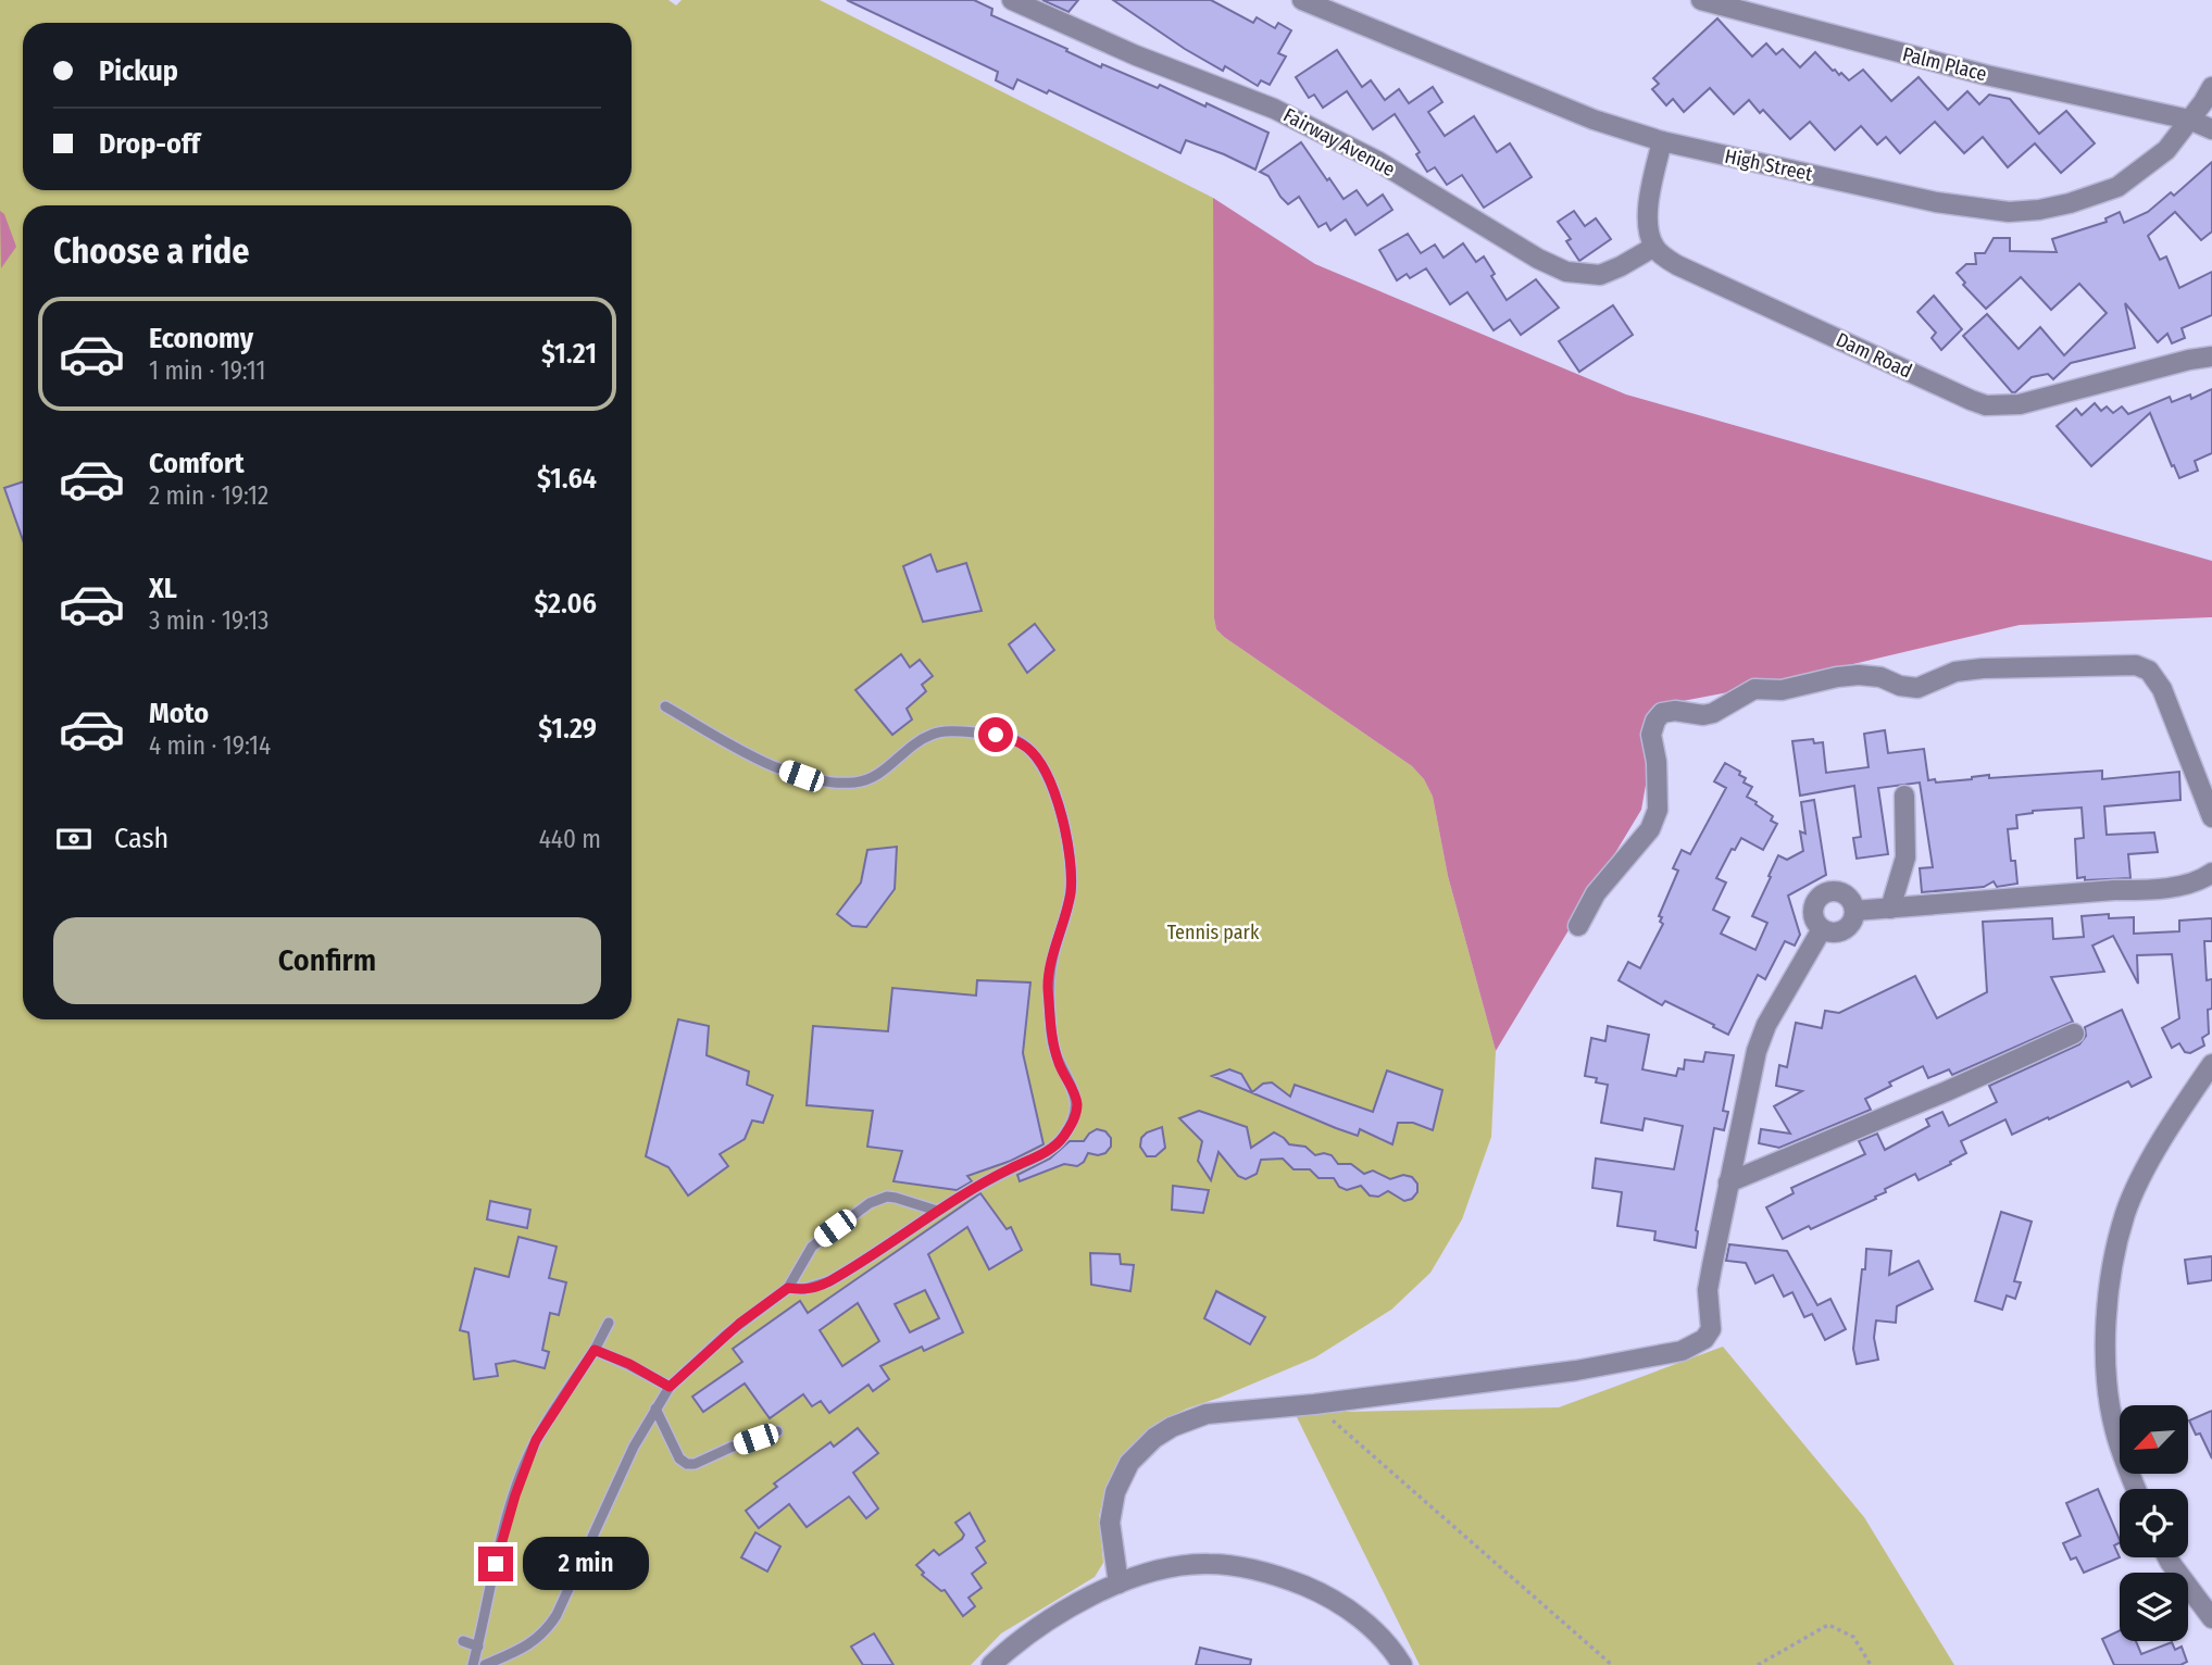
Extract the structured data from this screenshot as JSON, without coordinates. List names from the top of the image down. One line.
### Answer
{"streets":{"street":["Palm Place","Fairway Avenue","High Street","Dam Road"]},"crossings":[["Palm Place","High Street"],["Fairway Avenue","Dam Road"]],"parks":["Tennis park"],"north":"bottom left","page":{"banner":["Pickup","Drop-off"],"heading":"Choose a ride","list":[{"name":"Economy","note":"1 min · 19:11","value":"$1.21"},{"name":"Comfort","note":"2 min · 19:12","value":"$1.64"},{"name":"XL","note":"3 min · 19:13","value":"$2.06"},{"name":"Moto","note":"4 min · 19:14","value":"$1.29"}],"pay":["Cash","440 m"],"buttons":"Confirm","bubble":"2 min"}}
